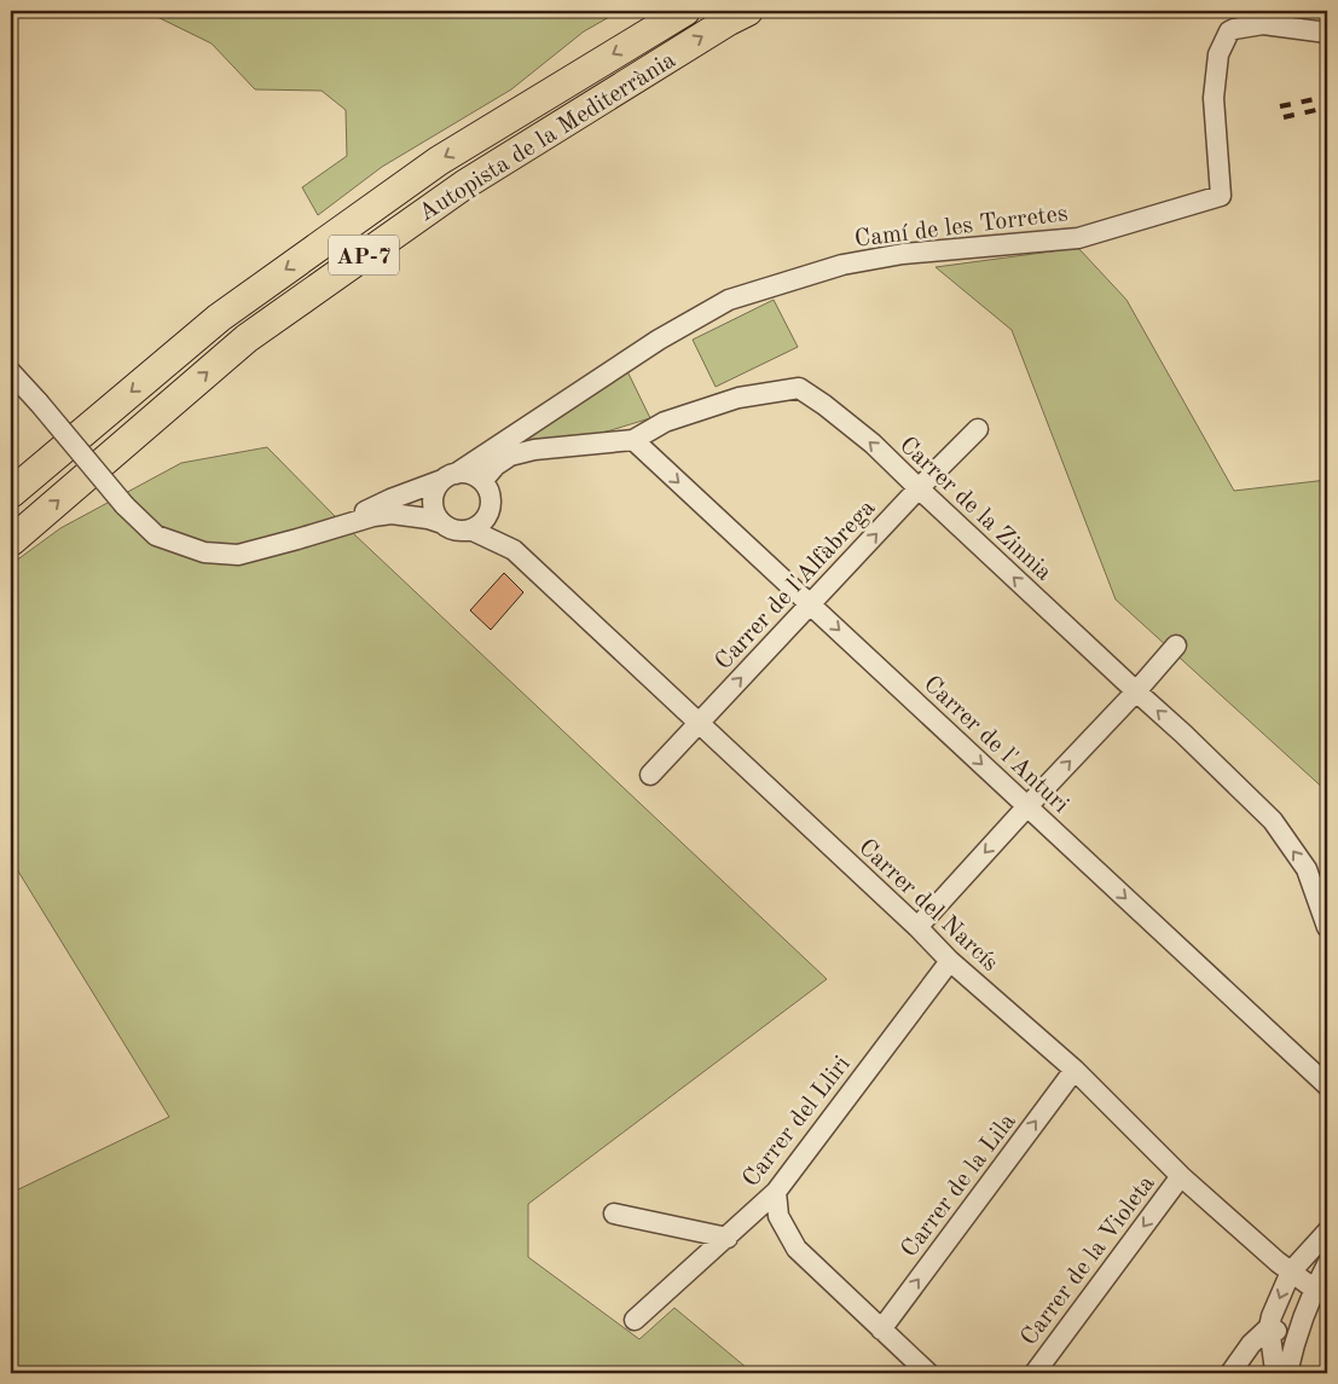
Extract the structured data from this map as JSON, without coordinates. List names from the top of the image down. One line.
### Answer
{"streets":{"highway":["Autopista de la Mediterrània","AP-7"],"street":["Camí de les Torretes","Carrer de la Zinnia","Carrer de l'Alfàbrega","Carrer de l'Anturi","Carrer del Narcís","Carrer del Lliri","Carrer de la Lila","Carrer de la Violeta"]},"crossings":[["Camí de les Torretes","Carrer de la Zinnia"],["Camí de les Torretes","Carrer del Narcís"],["Carrer de la Zinnia","Carrer de l'Alfàbrega"],["Carrer de la Zinnia","Carrer de l'Anturi"],["Carrer de la Zinnia","Carrer del Narcís"],["Carrer de l'Alfàbrega","Carrer de l'Anturi"],["Carrer de l'Alfàbrega","Carrer del Narcís"],["Carrer del Narcís","Carrer del Lliri"],["Carrer del Narcís","Carrer de la Lila"],["Carrer del Narcís","Carrer de la Violeta"]],"one_way":["Carrer de la Zinnia","Carrer de l'Alfàbrega","Carrer de l'Anturi","Carrer de la Lila"]}
